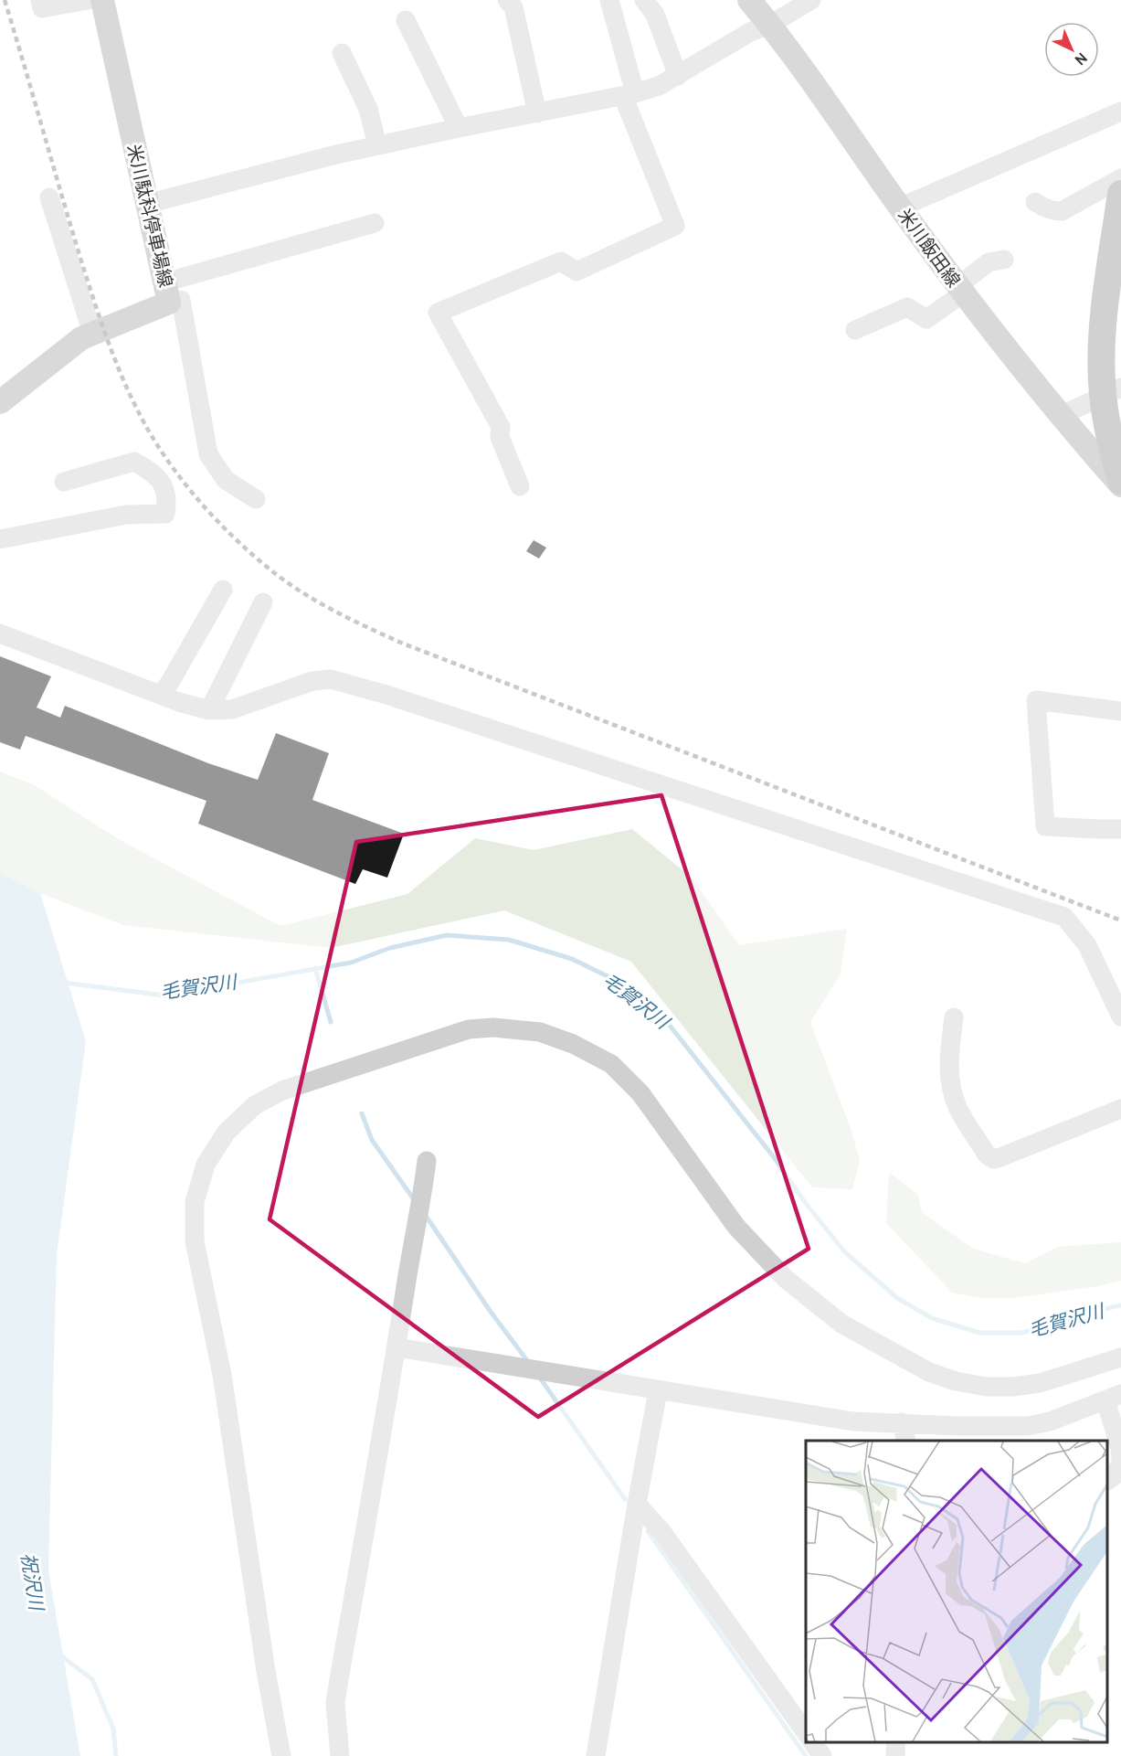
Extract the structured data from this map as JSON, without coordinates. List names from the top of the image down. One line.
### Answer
{"streets":{"main road":["米川駄科停車場線","米川飯田線"]},"water":["毛賀沢川","祝沢川"],"north":"bottom right"}
